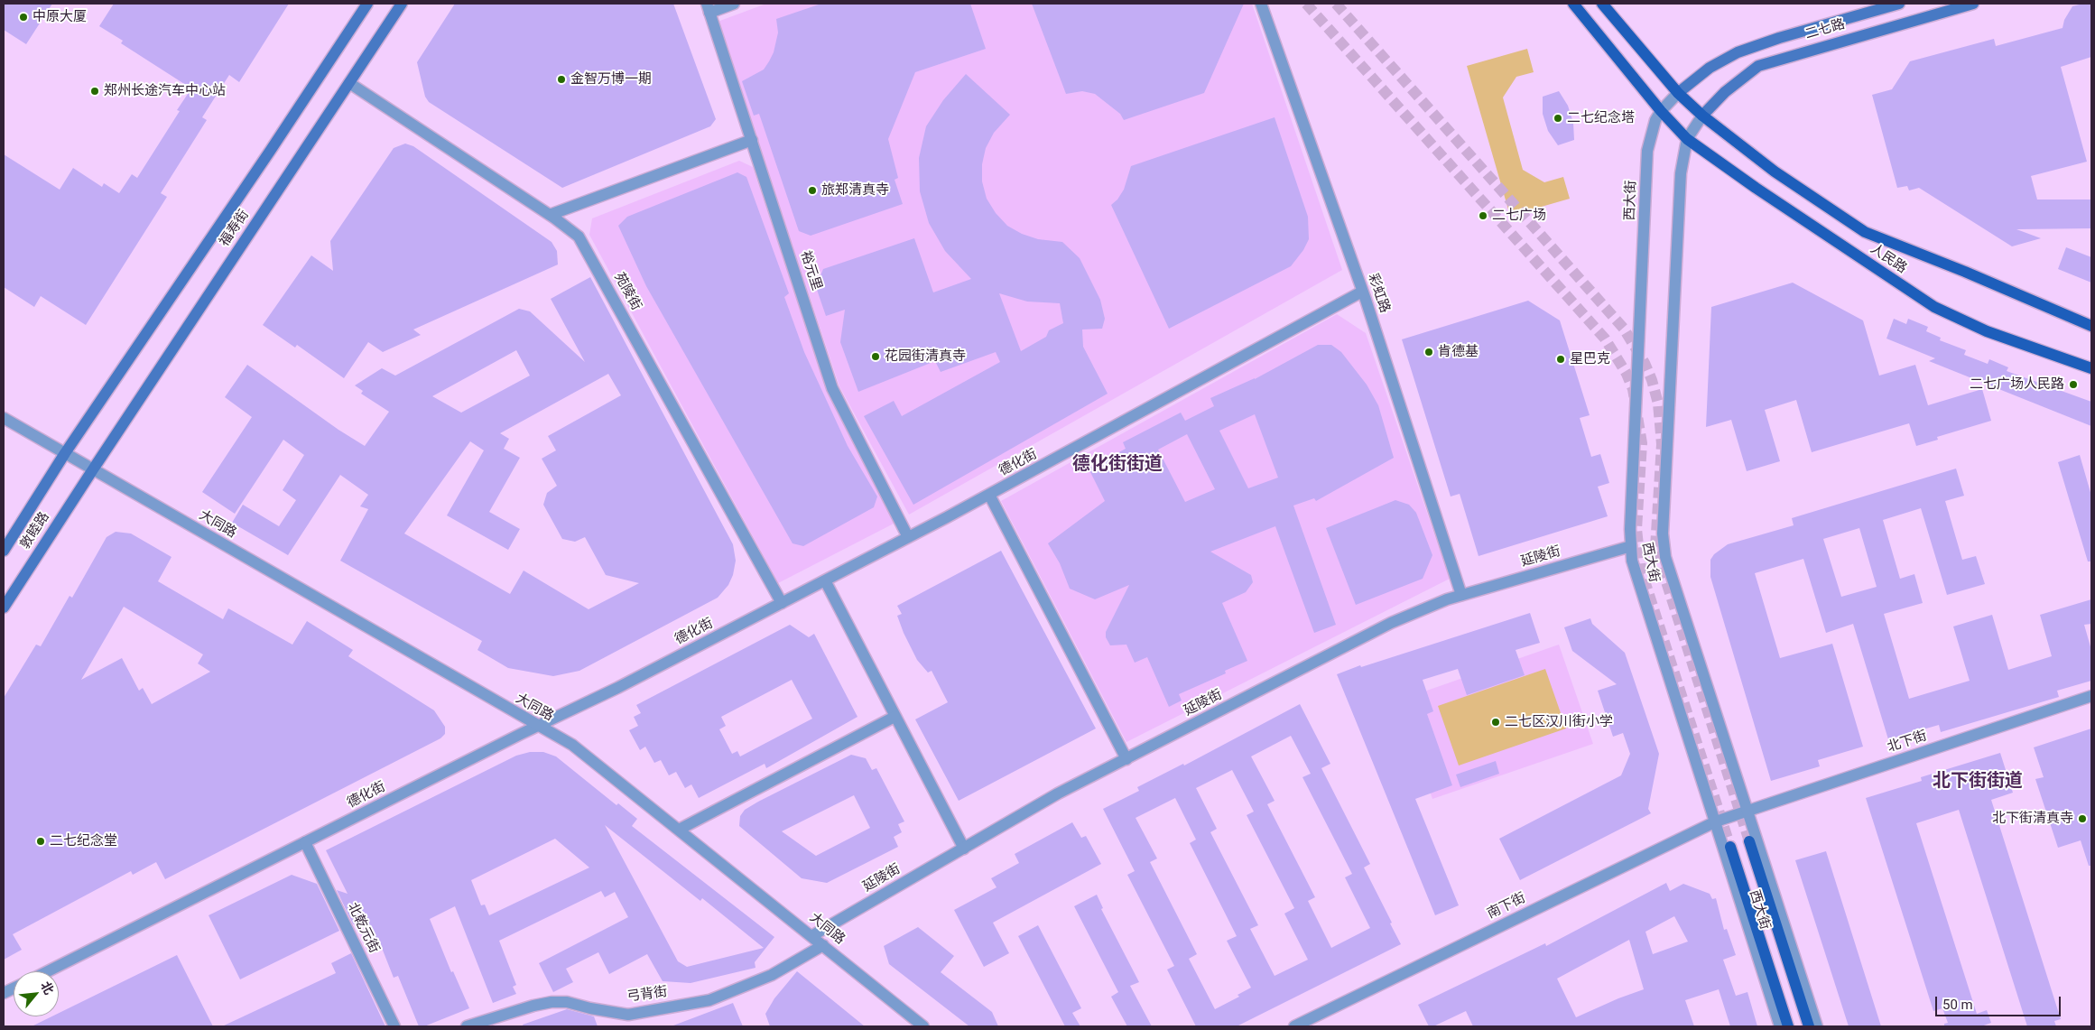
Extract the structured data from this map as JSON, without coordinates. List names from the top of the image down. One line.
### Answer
{"streets":{"main road":["二七路","西大街","福寿街","人民路","敦睦路"],"street":["裕元里","苑陵街","彩虹路","德化街","大同路","延陵街","北下街","南下街","北乾元街","弓背街"]},"crossings":[["二七路","西大街"],["二七路","人民路"],["西大街","人民路"],["西大街","延陵街"],["西大街","北下街"],["西大街","南下街"],["福寿街","苑陵街"],["福寿街","大同路"],["福寿街","敦睦路"],["裕元里","德化街"],["苑陵街","德化街"],["彩虹路","德化街"],["彩虹路","延陵街"],["德化街","大同路"],["德化街","北乾元街"],["大同路","敦睦路"],["大同路","延陵街"],["大同路","弓背街"],["北下街","南下街"]],"districts":["德化街街道","北下街街道"],"places":["中原大厦","金智万博一期","郑州长途汽车中心站","二七纪念塔","旅郑清真寺","二七广场","肯德基","花园街清真寺","星巴克","二七广场人民路","二七区汉川街小学","北下街清真寺","二七纪念堂"],"scale_bar":"50 m","north":"top right"}
